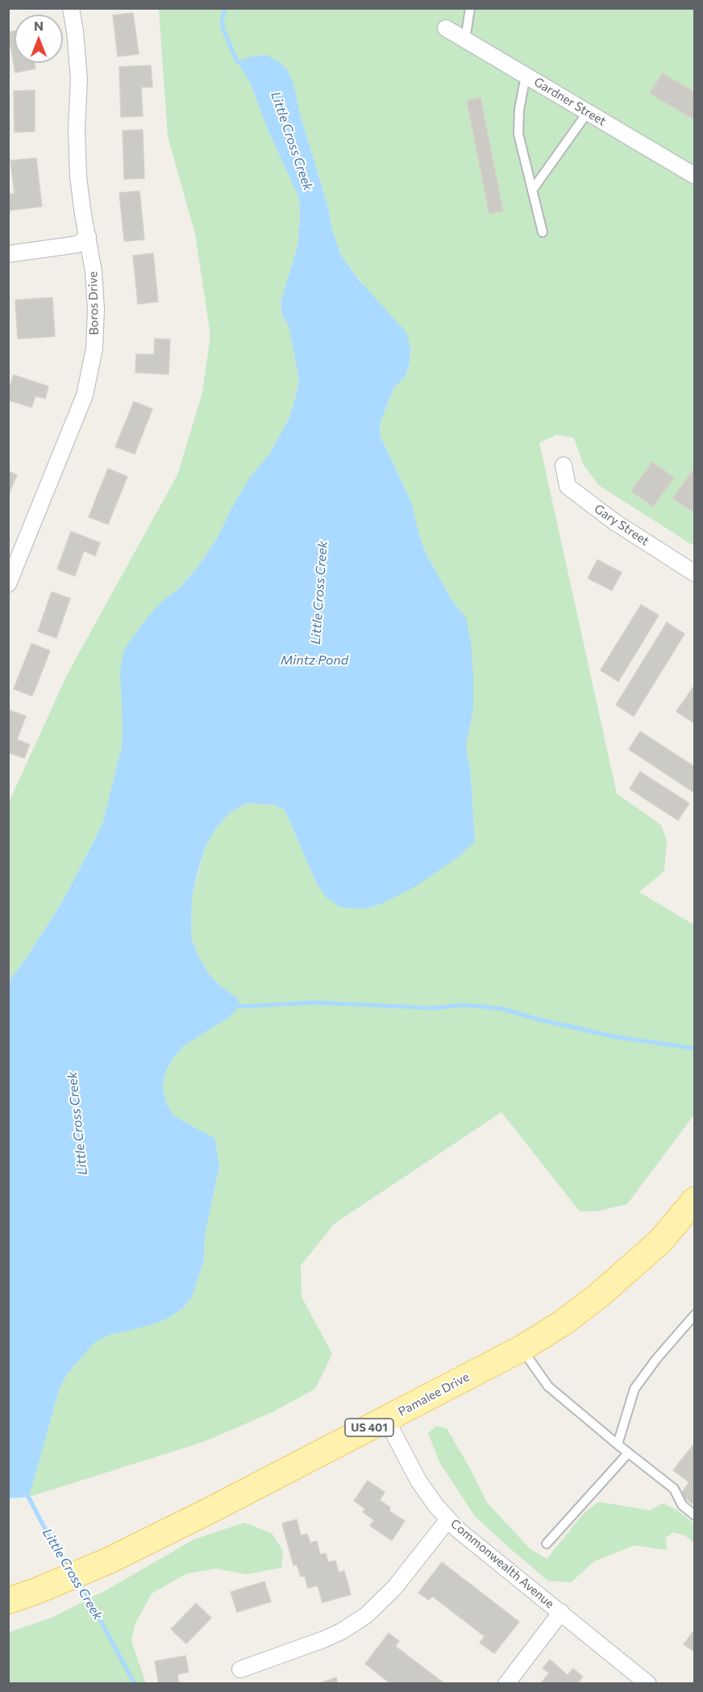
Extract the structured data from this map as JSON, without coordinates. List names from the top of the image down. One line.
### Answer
{"streets":{"main road":["Pamalee Drive","US 401"],"street":["Gardner Street","Boros Drive","Gary Street","Commonwealth Avenue"]},"crossings":[["Pamalee Drive","Commonwealth Avenue"]],"water":["Little Cross Creek","Mintz Pond"],"north":"top"}
